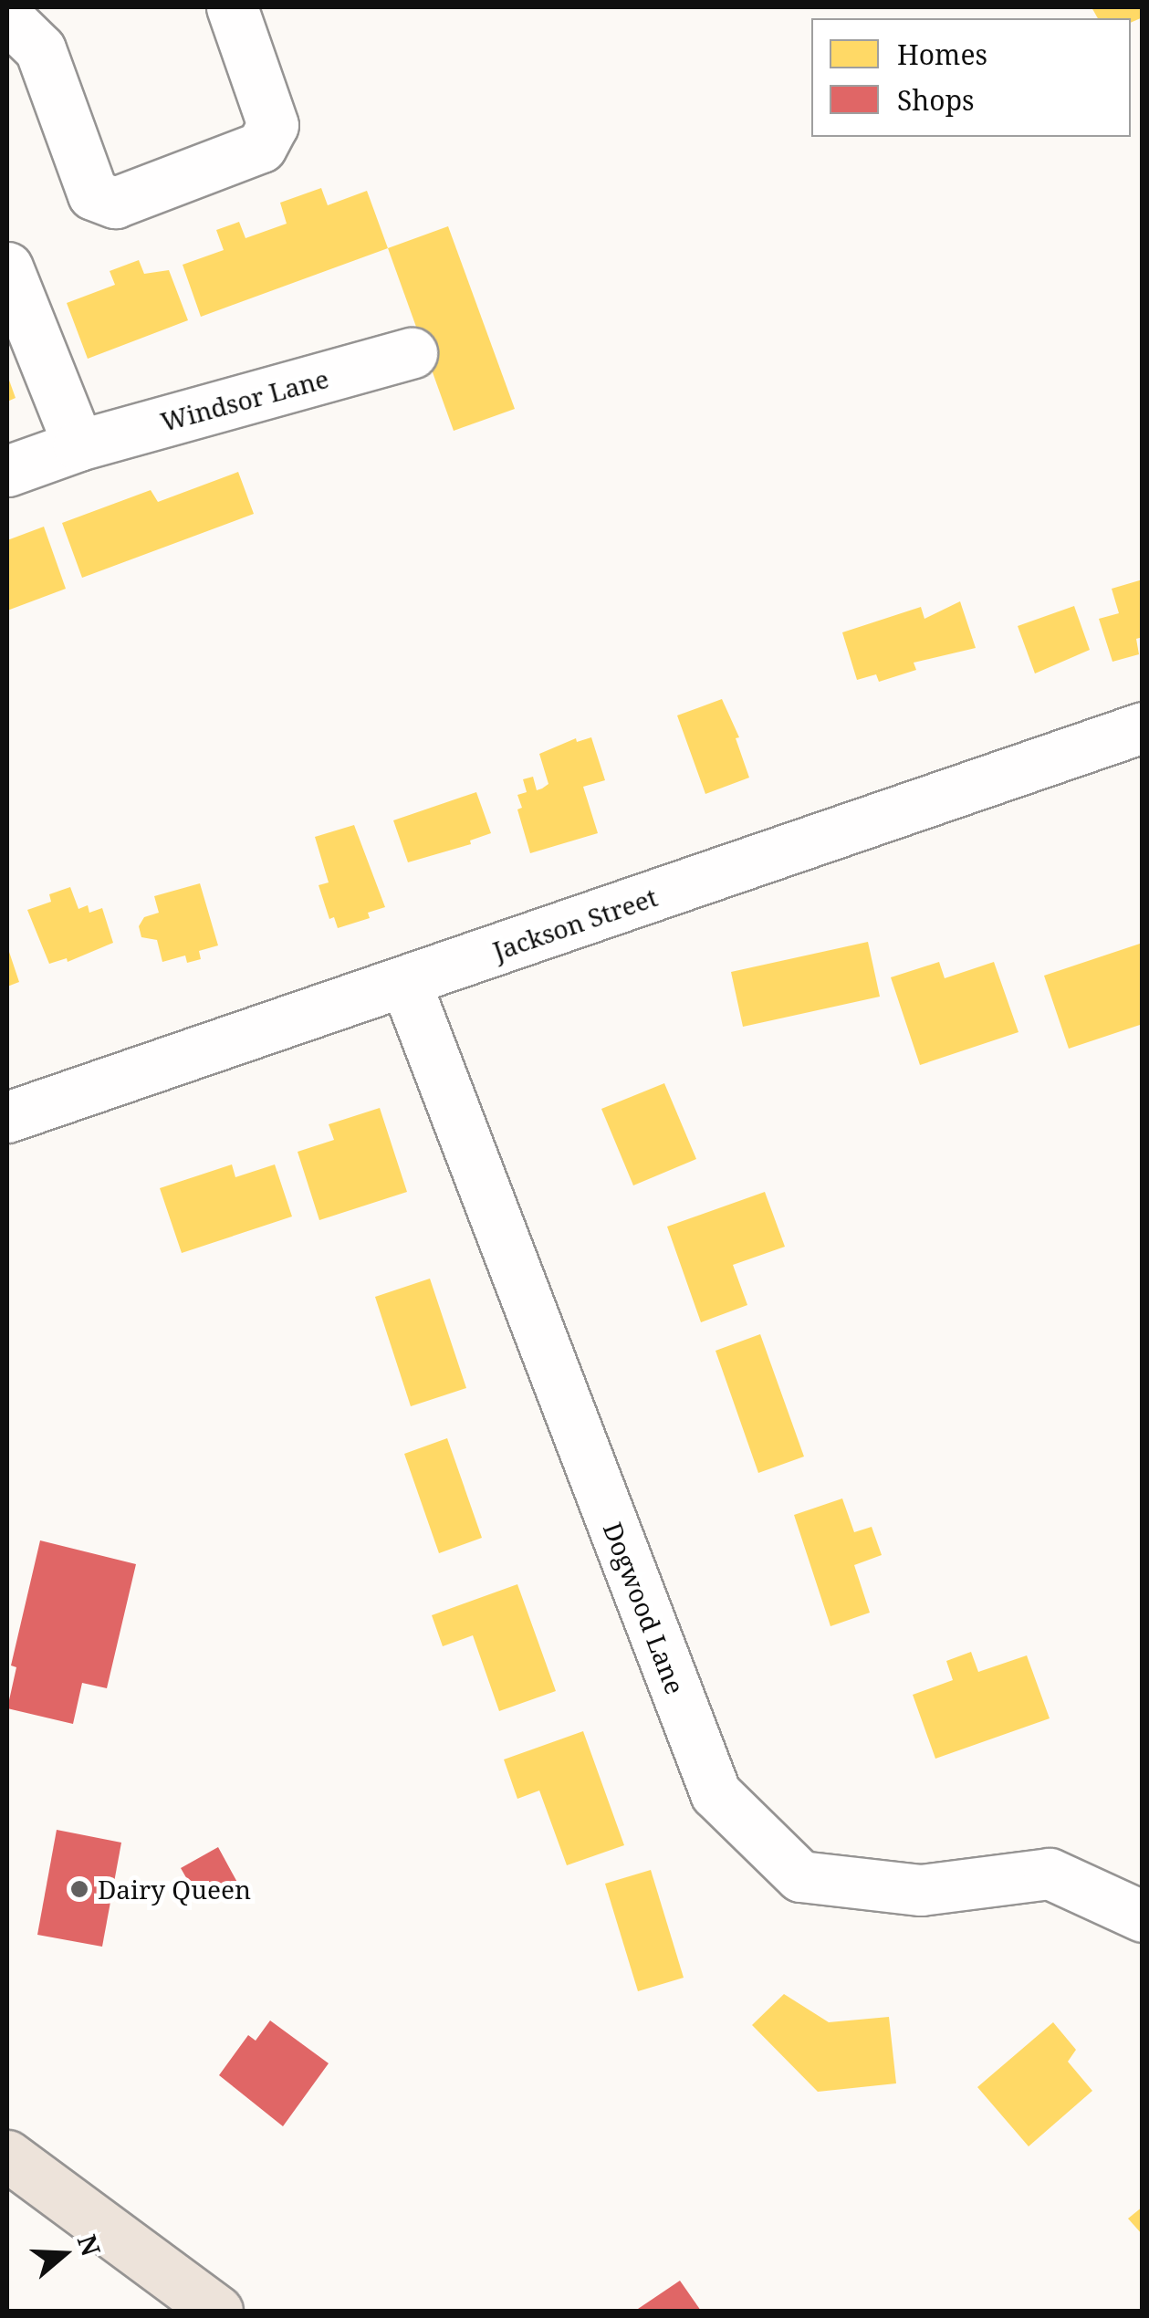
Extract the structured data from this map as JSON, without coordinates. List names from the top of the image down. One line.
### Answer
{"streets":{"street":["Windsor Lane","Jackson Street","Dogwood Lane"]},"crossings":[["Jackson Street","Dogwood Lane"]],"places":["Dairy Queen"],"legend":["Homes","Shops"],"north":"right"}
